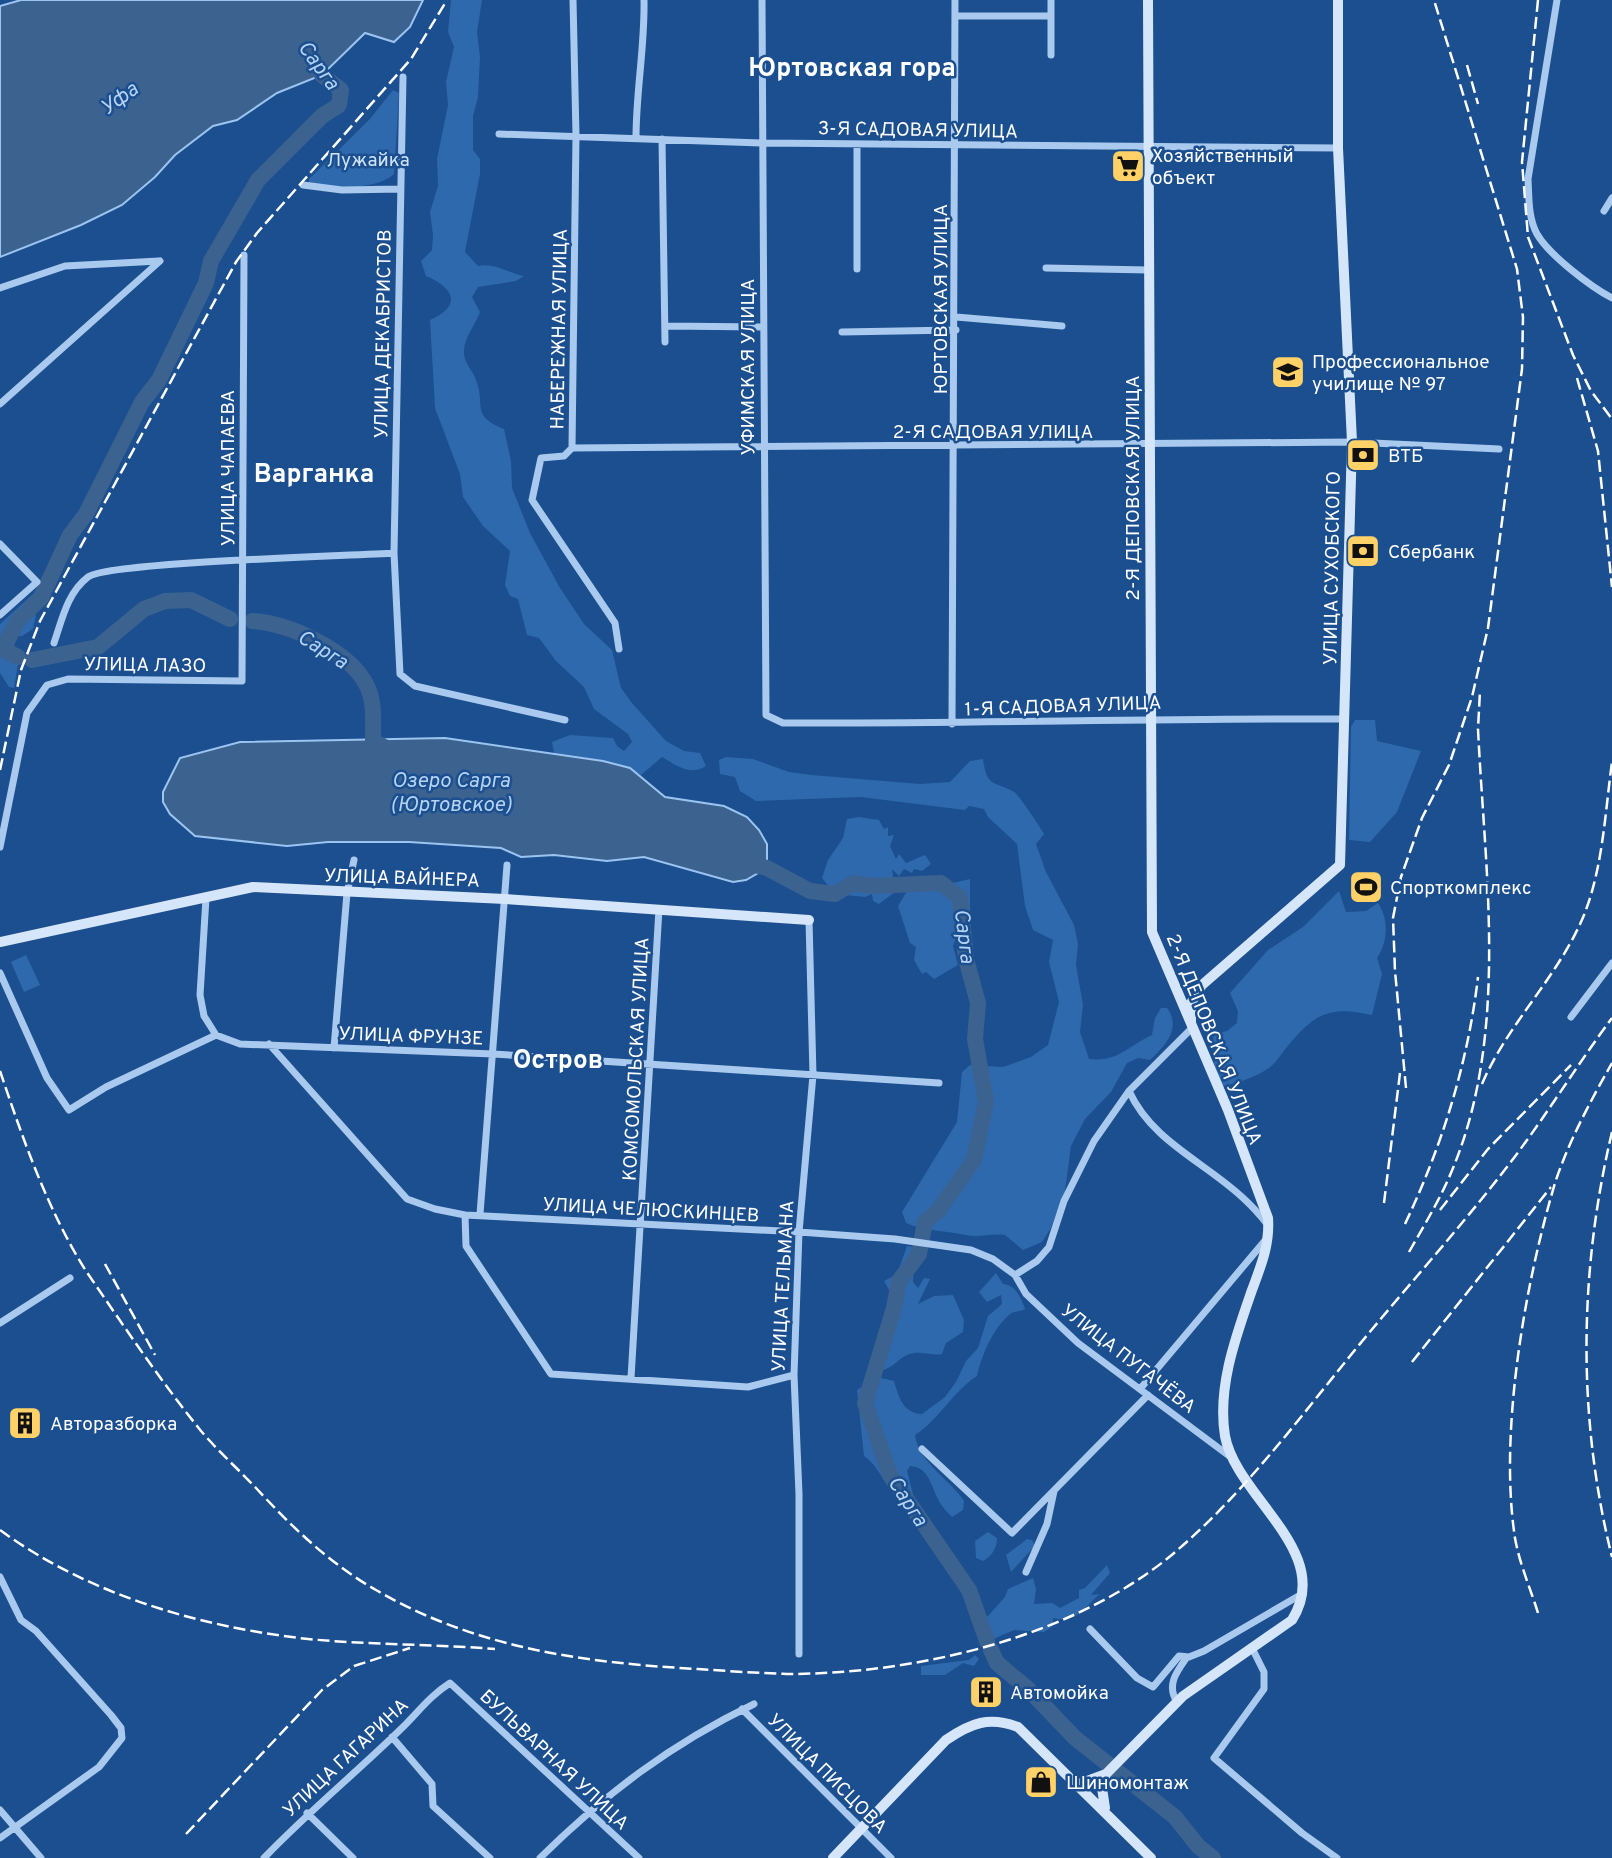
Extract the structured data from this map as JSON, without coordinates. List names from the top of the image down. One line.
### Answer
{"streets":{"street":["3-Я САДОВАЯ УЛИЦА","ЮРТОВСКАЯ УЛИЦА","НАБЕРЕЖНАЯ УЛИЦА","УЛИЦА ДЕКАБРИСТОВ","УФИМСКАЯ УЛИЦА","2-Я САДОВАЯ УЛИЦА","УЛИЦА ЧАПАЕВА","2-Я ДЕПОВСКАЯ УЛИЦА","УЛИЦА СУХОБСКОГО","УЛИЦА ЛАЗО","1-Я САДОВАЯ УЛИЦА","УЛИЦА ВАЙНЕРА","УЛИЦА ФРУНЗЕ","КОМСОМОЛЬСКАЯ УЛИЦА","УЛИЦА ЧЕЛЮСКИНЦЕВ","УЛИЦА ТЕЛЬМАНА","УЛИЦА ПУГАЧЁВА","УЛИЦА ГАГАРИНА","БУЛЬВАРНАЯ УЛИЦА","УЛИЦА ПИСЦОВА"]},"crossings":[["3-Я САДОВАЯ УЛИЦА","ЮРТОВСКАЯ УЛИЦА"],["3-Я САДОВАЯ УЛИЦА","НАБЕРЕЖНАЯ УЛИЦА"],["3-Я САДОВАЯ УЛИЦА","УФИМСКАЯ УЛИЦА"],["3-Я САДОВАЯ УЛИЦА","2-Я ДЕПОВСКАЯ УЛИЦА"],["3-Я САДОВАЯ УЛИЦА","УЛИЦА СУХОБСКОГО"],["ЮРТОВСКАЯ УЛИЦА","2-Я САДОВАЯ УЛИЦА"],["ЮРТОВСКАЯ УЛИЦА","1-Я САДОВАЯ УЛИЦА"],["НАБЕРЕЖНАЯ УЛИЦА","2-Я САДОВАЯ УЛИЦА"],["УФИМСКАЯ УЛИЦА","2-Я САДОВАЯ УЛИЦА"],["УФИМСКАЯ УЛИЦА","1-Я САДОВАЯ УЛИЦА"],["2-Я САДОВАЯ УЛИЦА","2-Я ДЕПОВСКАЯ УЛИЦА"],["2-Я САДОВАЯ УЛИЦА","УЛИЦА СУХОБСКОГО"],["УЛИЦА ЧАПАЕВА","УЛИЦА ЛАЗО"],["2-Я ДЕПОВСКАЯ УЛИЦА","УЛИЦА СУХОБСКОГО"],["2-Я ДЕПОВСКАЯ УЛИЦА","1-Я САДОВАЯ УЛИЦА"],["УЛИЦА СУХОБСКОГО","1-Я САДОВАЯ УЛИЦА"],["УЛИЦА ВАЙНЕРА","КОМСОМОЛЬСКАЯ УЛИЦА"],["УЛИЦА ВАЙНЕРА","УЛИЦА ТЕЛЬМАНА"],["УЛИЦА ФРУНЗЕ","КОМСОМОЛЬСКАЯ УЛИЦА"],["УЛИЦА ФРУНЗЕ","УЛИЦА ЧЕЛЮСКИНЦЕВ"],["УЛИЦА ФРУНЗЕ","УЛИЦА ТЕЛЬМАНА"],["КОМСОМОЛЬСКАЯ УЛИЦА","УЛИЦА ЧЕЛЮСКИНЦЕВ"],["УЛИЦА ЧЕЛЮСКИНЦЕВ","УЛИЦА ТЕЛЬМАНА"],["УЛИЦА ЧЕЛЮСКИНЦЕВ","УЛИЦА ПУГАЧЁВА"],["УЛИЦА ГАГАРИНА","БУЛЬВАРНАЯ УЛИЦА"]],"districts":["Юртовская гора","Варганка","Остров"],"water":["Сарга","Уфа","Озеро Сарга (Юртовское)"],"parks":["Лужайка"],"places":{"supermarket":["Хозяйственный объект"],"school or university":["Профессиональное училище № 97"],"bank":["ВТБ","Сбербанк"],"sports":["Спорткомплекс"],"building":["Авторазборка","Автомойка"],"shop":["Шиномонтаж"]}}
